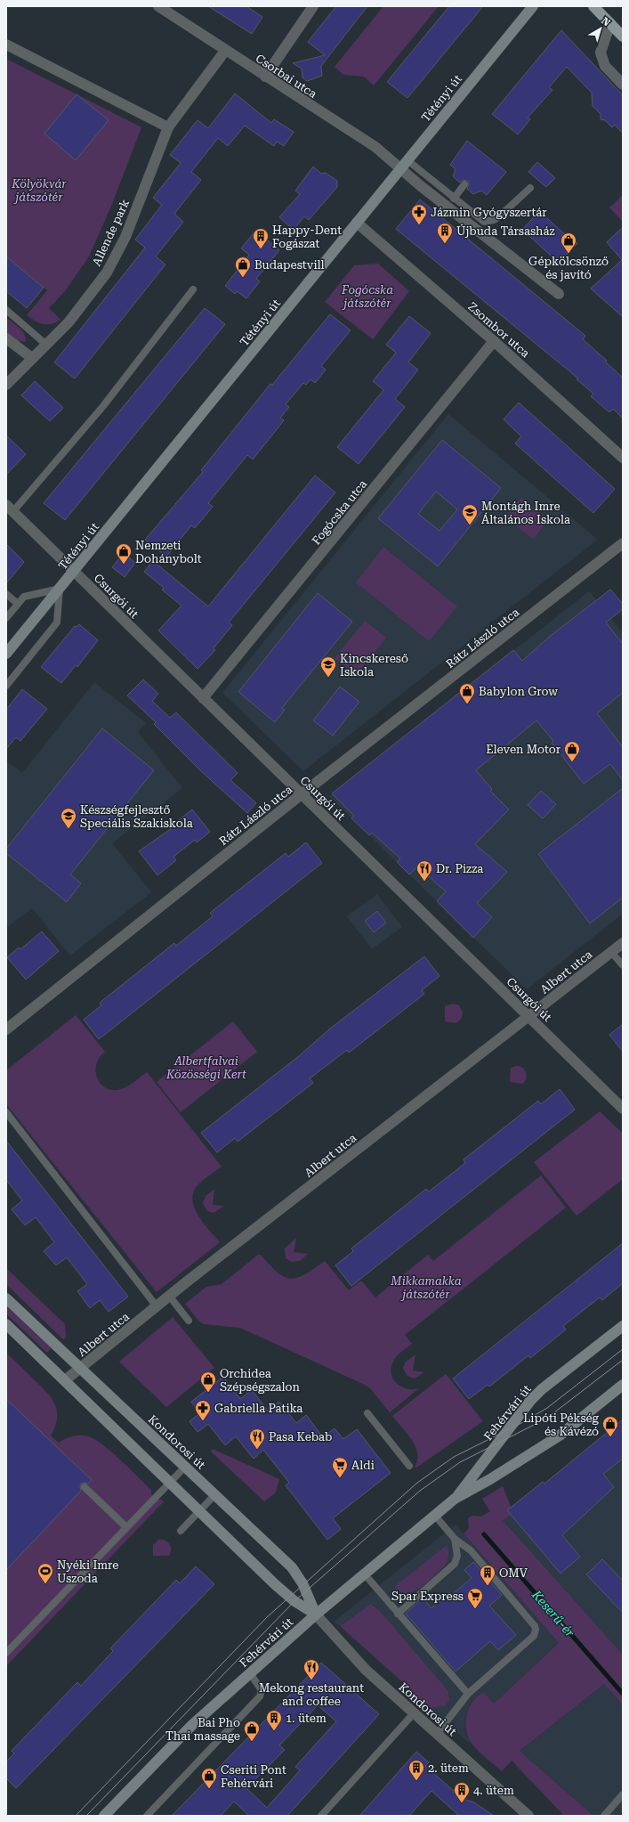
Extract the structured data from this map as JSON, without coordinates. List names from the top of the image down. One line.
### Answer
{"streets":{"street":["Csorbai utca","Tétényi út","Allende park","Zsombor utca","Fogócska utca","Csurgói út","Rátz László utca","Albert utca","Fehérvári út","Kondorosi út"]},"crossings":[["Csorbai utca","Tétényi út"],["Csorbai utca","Allende park"],["Tétényi út","Zsombor utca"],["Tétényi út","Csurgói út"],["Zsombor utca","Fogócska utca"],["Fogócska utca","Csurgói út"],["Csurgói út","Rátz László utca"],["Csurgói út","Albert utca"],["Albert utca","Kondorosi út"],["Fehérvári út","Kondorosi út"]],"water":["Keserű-ér"],"parks":["Kölyökvár játszótér","Fogócska játszótér","Albertfalvai Közösségi Kert","Mikkamakka játszótér"],"places":{"pharmacy":["Jázmin Gyógyszertár","Gabriella Patika"],"building":["Újbuda Társasház","Happy-Dent Fogászat","OMV","1. ütem","2. ütem","4. ütem"],"shop":["Gépkölcsönző és javító","Budapestvill","Nemzeti Dohánybolt","Babylon Grow","Eleven Motor","Orchidea Szépségszalon","Lipóti Pékség és Kávézó","Bai Pho Thai massage","Cseriti Pont Fehérvári"],"school or university":["Montágh Imre Általános Iskola","Kincskereső Iskola","Készségfejlesztő Speciális Szakiskola"],"restaurant":["Dr. Pizza","Pasa Kebab","Mekong restaurant and coffee"],"supermarket":["Aldi","Spar Express"],"sports":["Nyéki Imre Uszoda"]},"north":"top right"}
